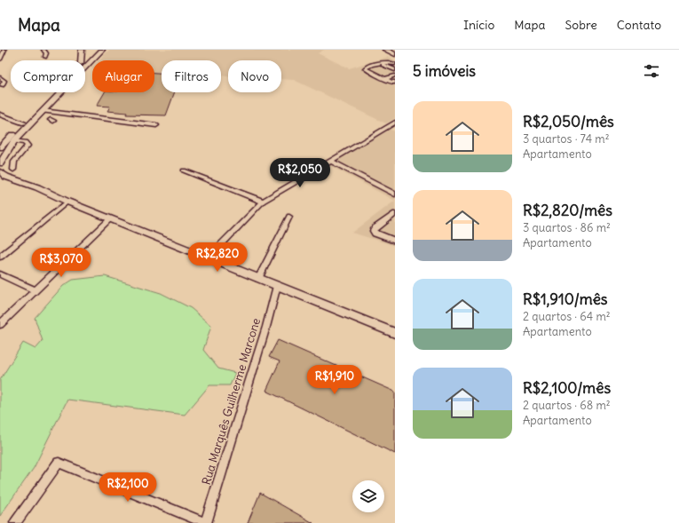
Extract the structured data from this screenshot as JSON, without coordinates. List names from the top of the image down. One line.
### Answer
{"streets":{"street":["Rua Marquês Guilherme Marcone"]},"page":{"header":"Mapa","nav":["Início","Mapa","Sobre","Contato"],"heading":"5 imóveis","chip":["Comprar","Alugar","Filtros","Novo"],"list":[{"name":"R$2,050/mês","note":"3 quartos · 74 m² · Apartamento"},{"name":"R$2,820/mês","note":"3 quartos · 86 m² · Apartamento"},{"name":"R$1,910/mês","note":"2 quartos · 64 m² · Apartamento"},{"name":"R$2,100/mês","note":"2 quartos · 68 m² · Apartamento"}],"price":["R$2,050","R$2,820","R$3,070","R$1,910","R$2,100"]}}
